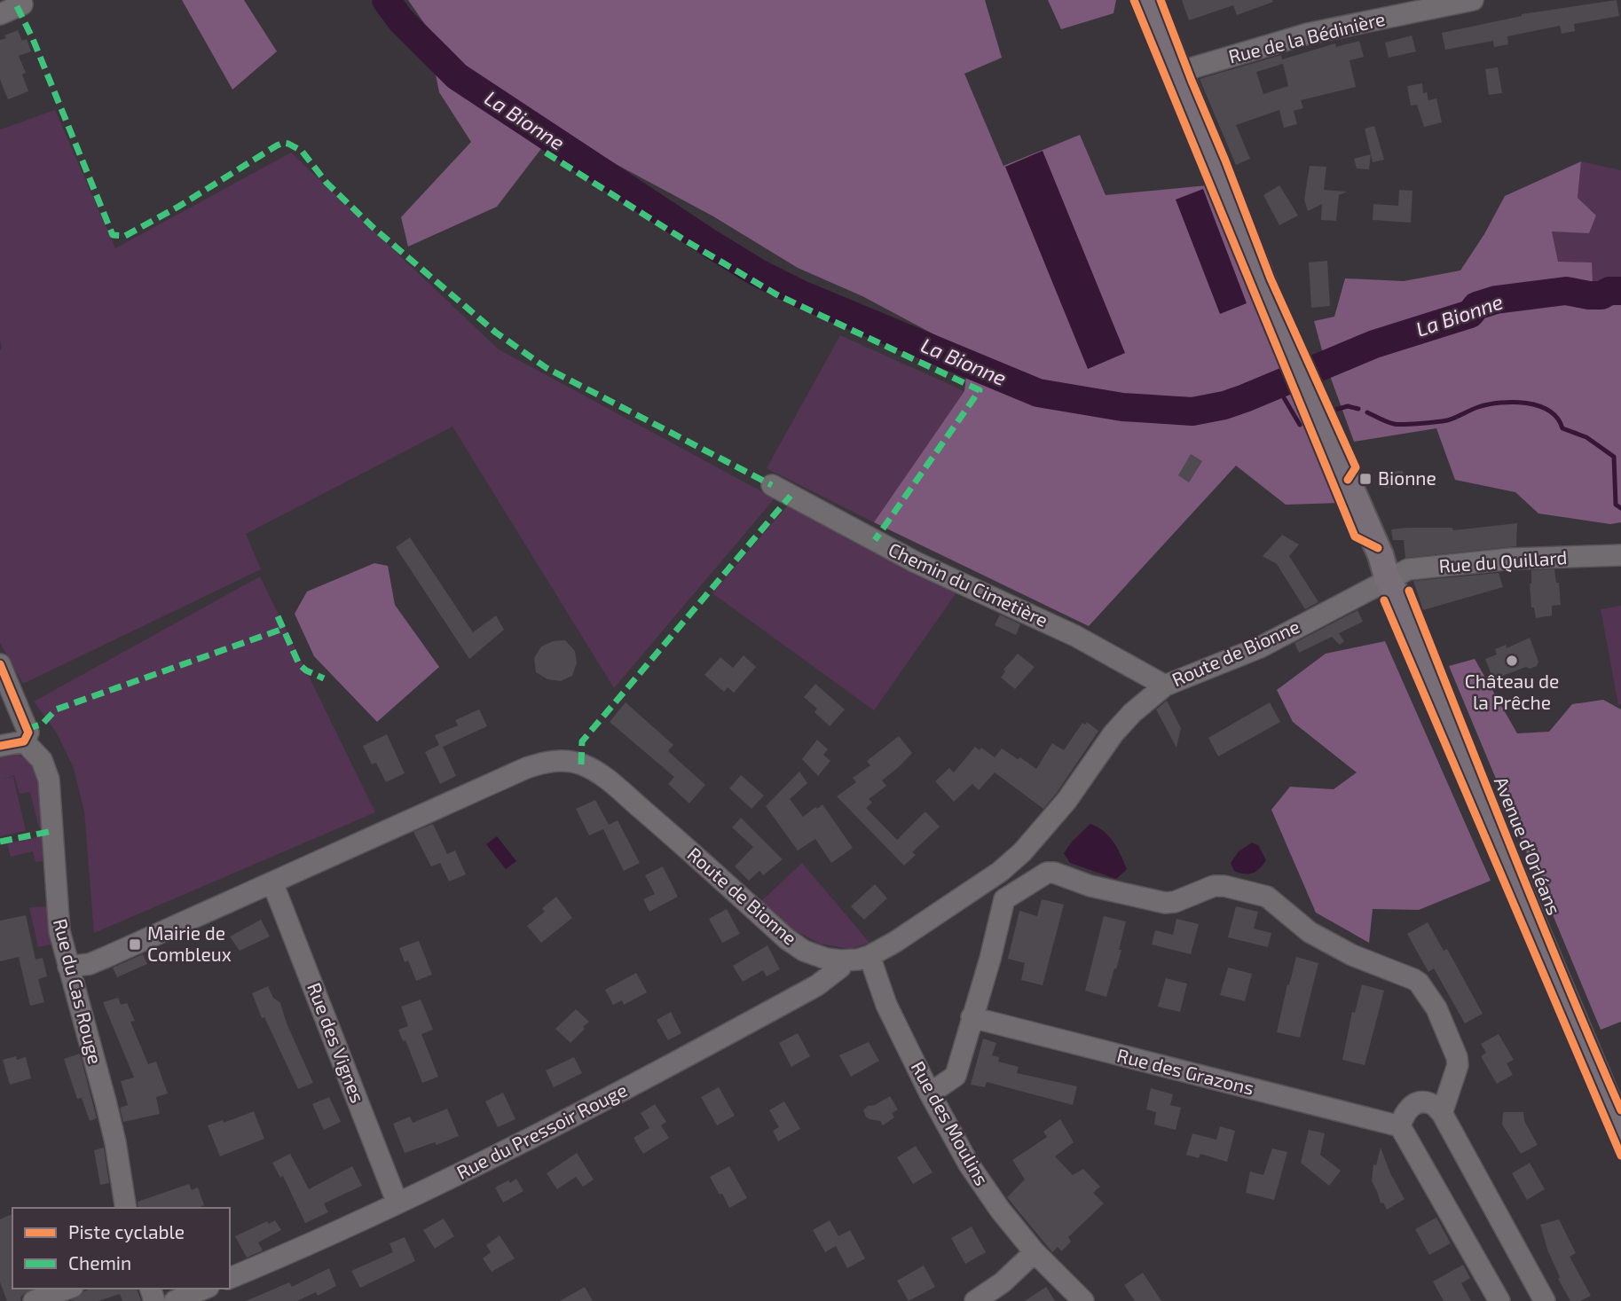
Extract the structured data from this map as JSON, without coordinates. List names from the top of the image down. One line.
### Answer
{"streets":{"main road":["Avenue d'Orléans"],"street":["Rue de la Bédinière","Rue du Quillard","Chemin du Cimetière","Route de Bionne","Rue du Cas Rouge","Rue des Vignes","Rue des Grazons","Rue des Moulins","Rue du Pressoir Rouge"]},"crossings":[["Rue de la Bédinière","Avenue d'Orléans"],["Rue du Quillard","Route de Bionne"],["Rue du Quillard","Avenue d'Orléans"],["Chemin du Cimetière","Route de Bionne"],["Route de Bionne","Avenue d'Orléans"],["Route de Bionne","Rue du Cas Rouge"],["Route de Bionne","Rue des Vignes"],["Route de Bionne","Rue des Moulins"],["Route de Bionne","Rue du Pressoir Rouge"],["Rue des Vignes","Rue du Pressoir Rouge"]],"water":["La Bionne"],"places":{"transit":["Bionne","Mairie de Combleux"],"other":["Château de la Prêche"]},"legend":["Piste cyclable","Chemin"]}
